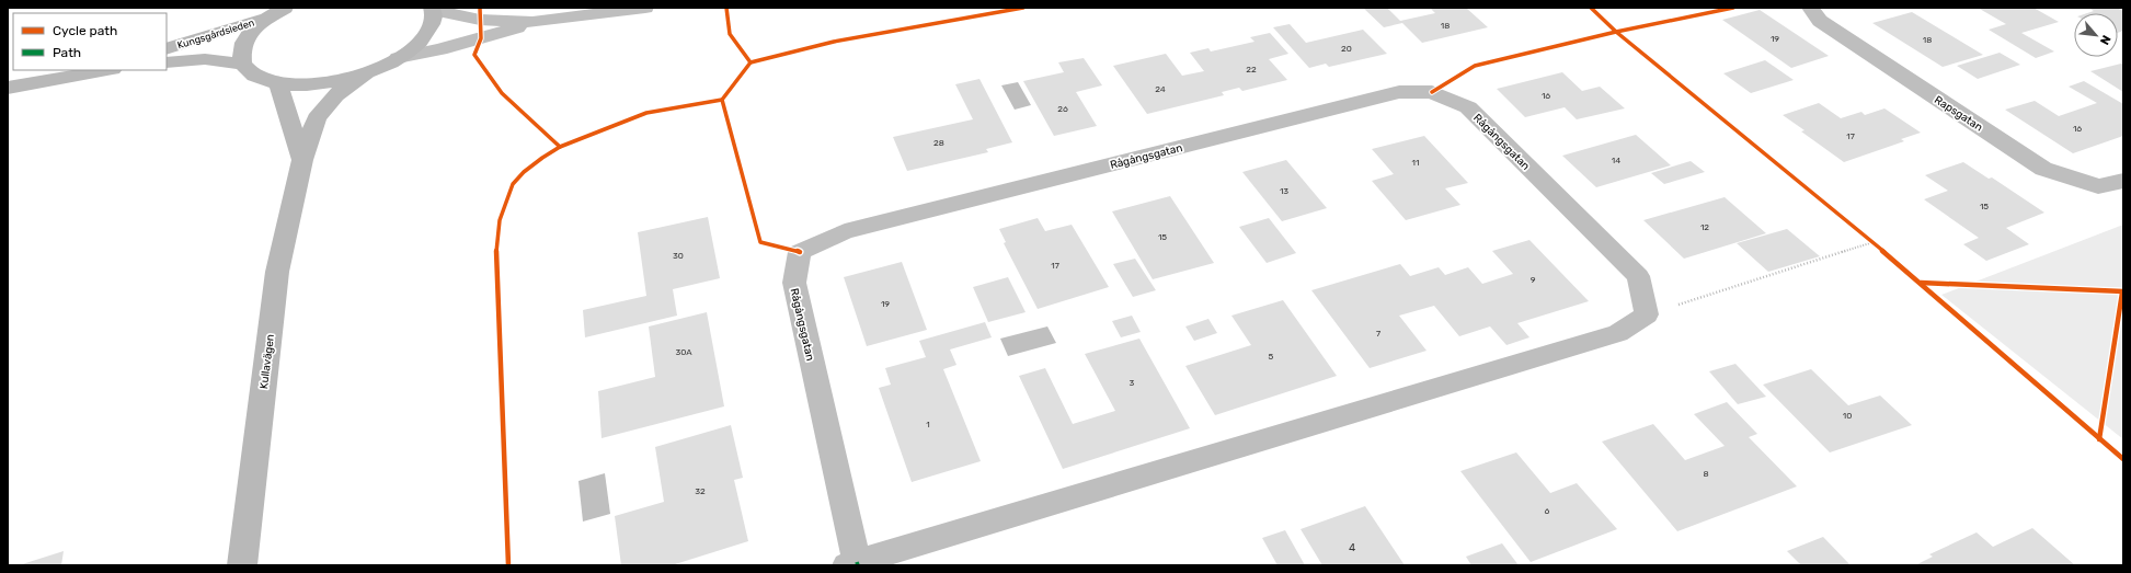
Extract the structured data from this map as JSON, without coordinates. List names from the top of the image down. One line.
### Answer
{"streets":{"street":["Kungsgårdsleden","Rapsgatan","Rågångsgatan","Kullavägen"]},"crossings":[["Kungsgårdsleden","Kullavägen"]],"house_numbers":["18","19","18","20","22","24","16","26","16","17","28","14","11","13","15","12","15","30","17","9","19","7","30A","5","3","10","1","8","32","6","4"],"legend":["Cycle path","Path"],"north":"bottom right"}
